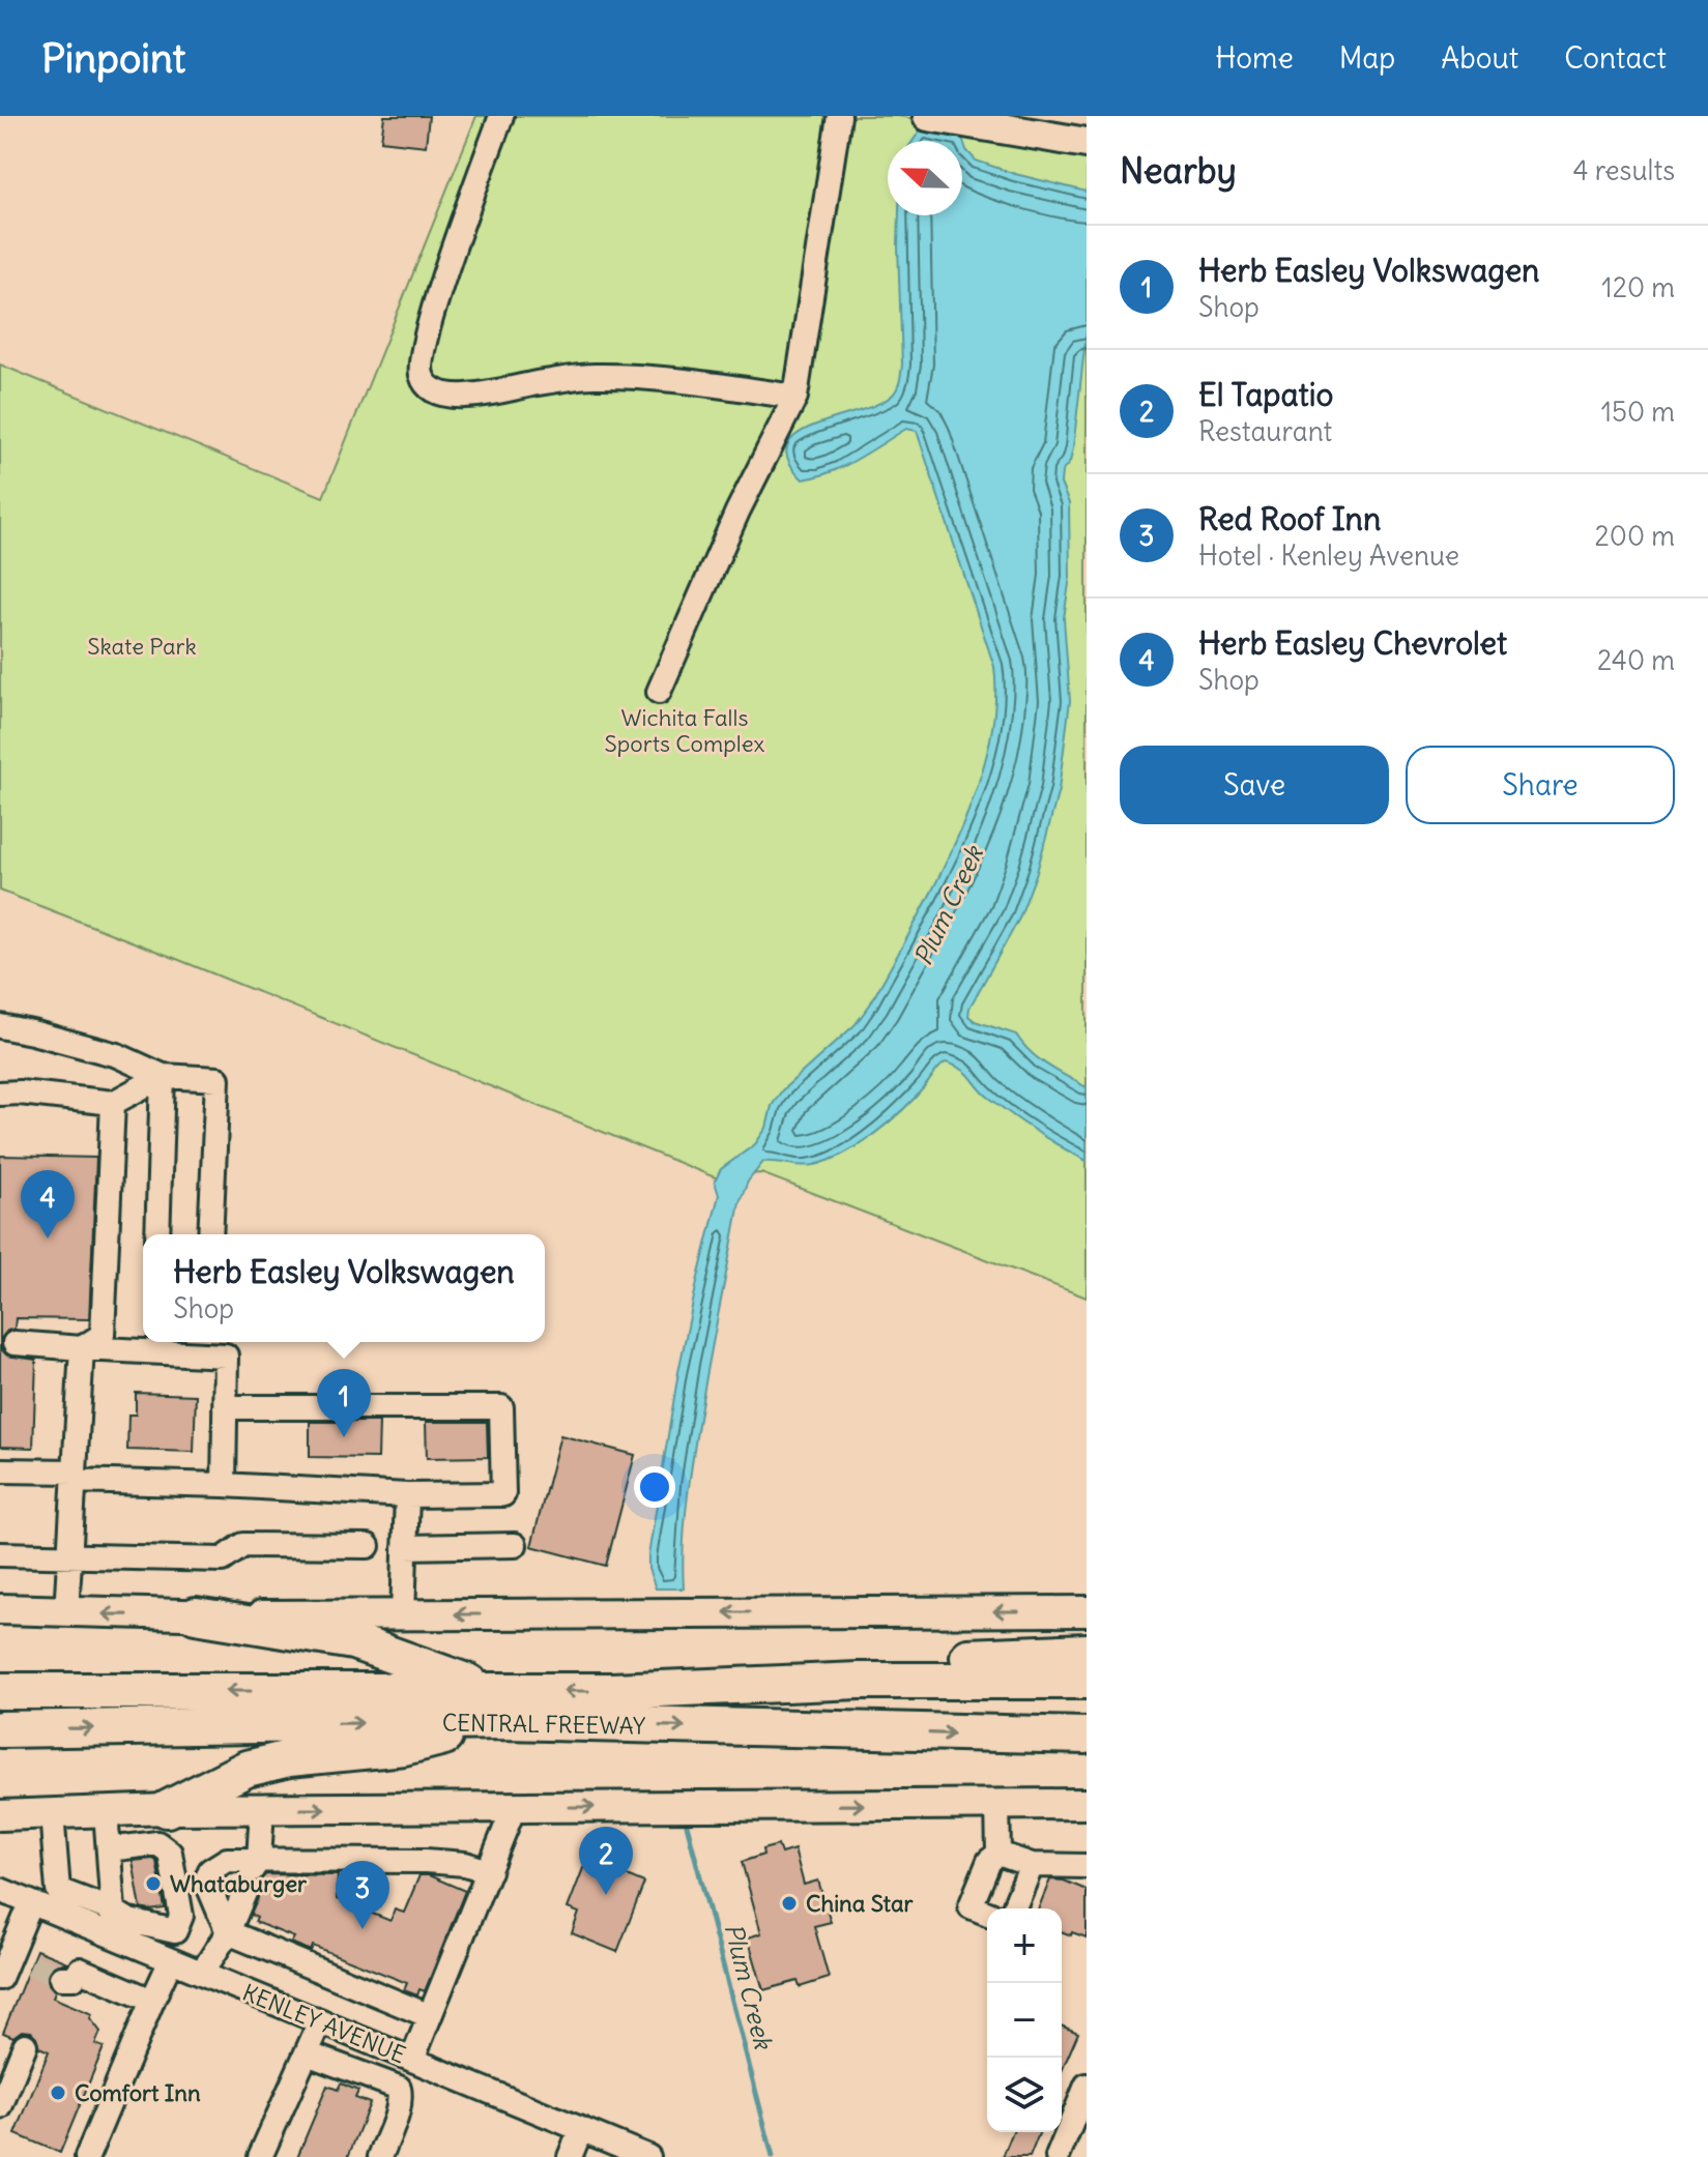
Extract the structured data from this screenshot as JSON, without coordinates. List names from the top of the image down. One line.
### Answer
{"streets":{"highway":["CENTRAL FREEWAY"],"street":["KENLEY AVENUE"]},"water":["Plum Creek"],"parks":["Skate Park","Wichita Falls Sports Complex"],"places":["Whataburger","China Star","Comfort Inn"],"north":"left","page":{"header":"Pinpoint","nav":["Home","Map","About","Contact"],"heading":["Nearby","4 results"],"list":[{"mark":"1","name":"Herb Easley Volkswagen","note":"Shop","value":"120 m"},{"mark":"2","name":"El Tapatio","note":"Restaurant","value":"150 m"},{"mark":"3","name":"Red Roof Inn","note":"Hotel · Kenley Avenue","value":"200 m"},{"mark":"4","name":"Herb Easley Chevrolet","note":"Shop","value":"240 m"}],"buttons":["Save","Share"],"pins":["4","1","2","3"],"popup":["Herb Easley Volkswagen","Shop"],"map_buttons":["+","−"]}}
